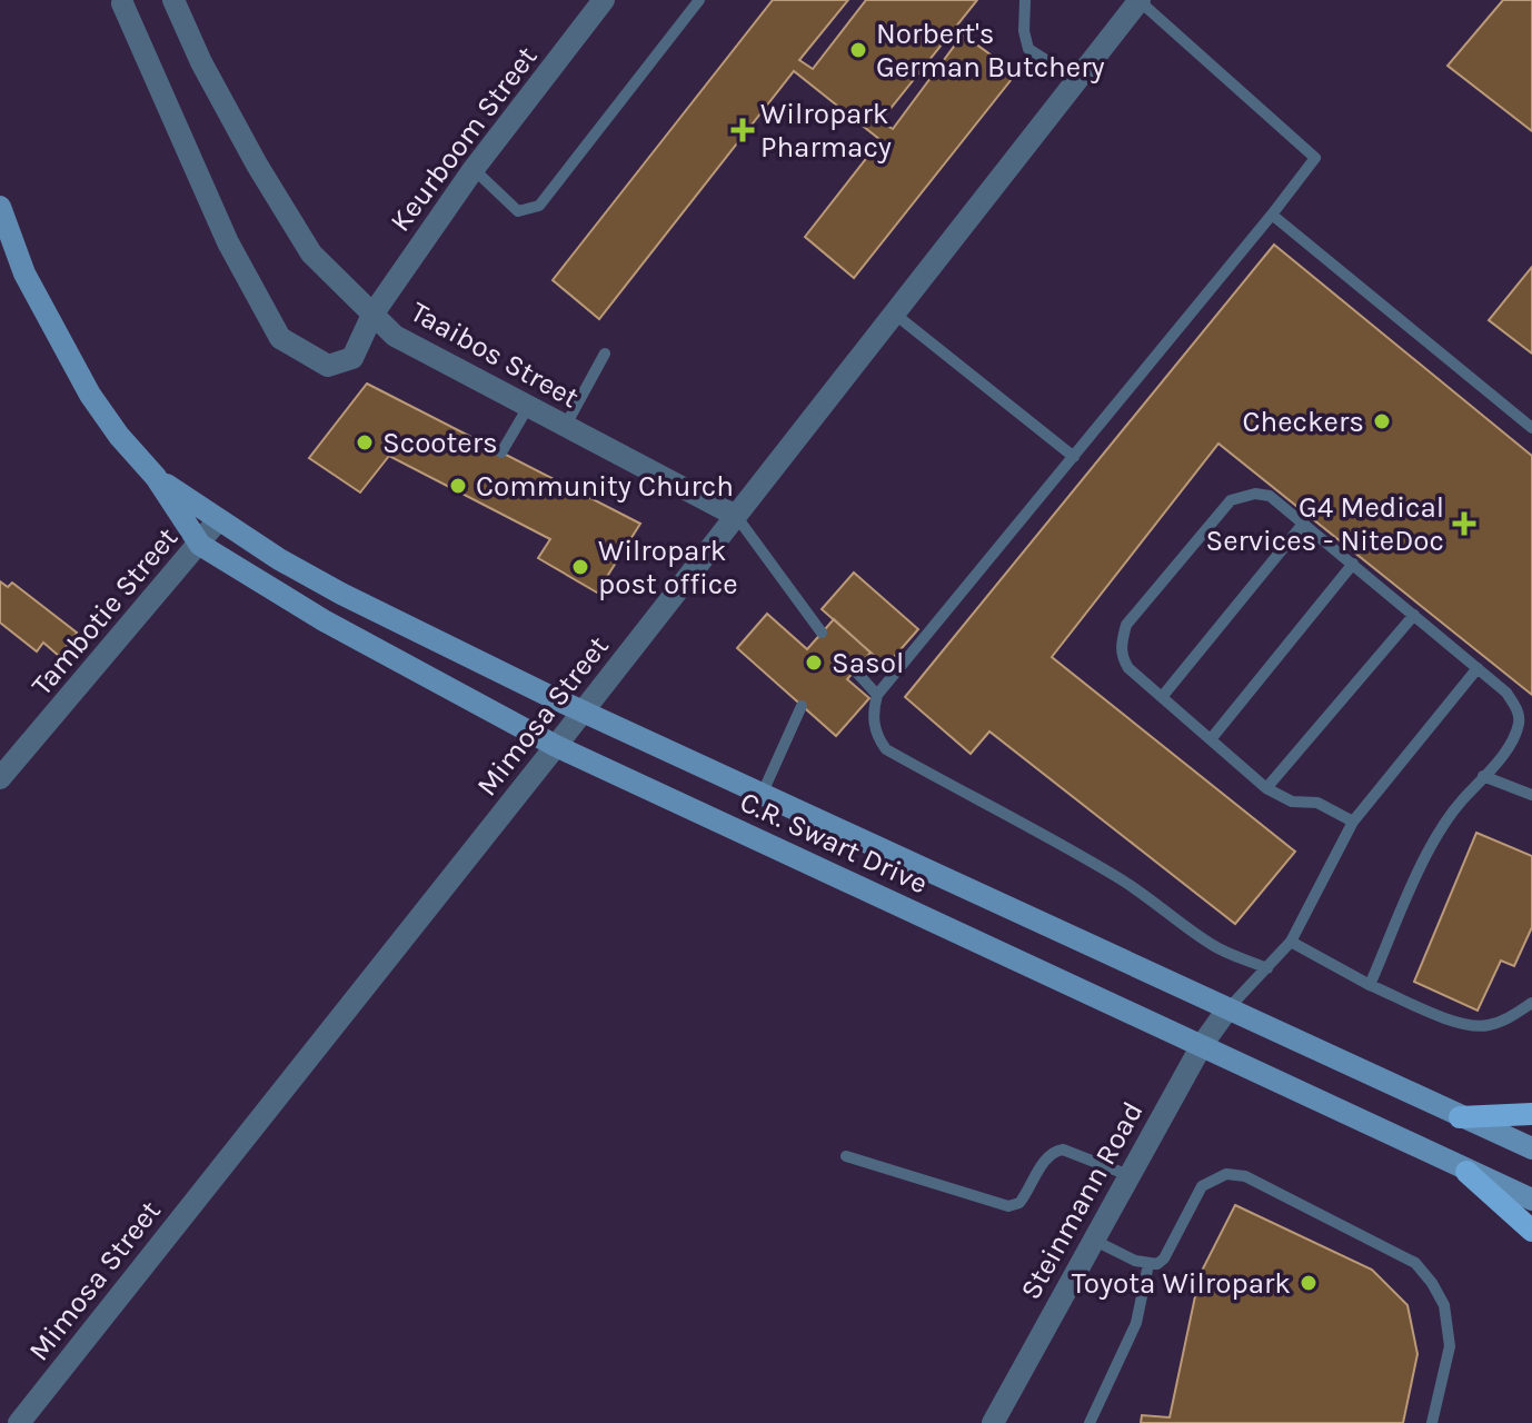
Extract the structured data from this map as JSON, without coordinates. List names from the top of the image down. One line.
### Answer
{"streets":{"main road":["C.R. Swart Drive"],"street":["Keurboom Street","Taaibos Street","Tambotie Street","Mimosa Street","Steinmann Road"]},"crossings":[["Keurboom Street","Taaibos Street"],["Taaibos Street","Mimosa Street"],["Tambotie Street","C.R. Swart Drive"],["Mimosa Street","C.R. Swart Drive"],["C.R. Swart Drive","Steinmann Road"]],"places":{"other":["Norbert's German Butchery","Checkers","Scooters","Community Church","Wilropark post office","Sasol","Toyota Wilropark"],"health":["Wilropark Pharmacy","G4 Medical Services - NiteDoc"]}}
